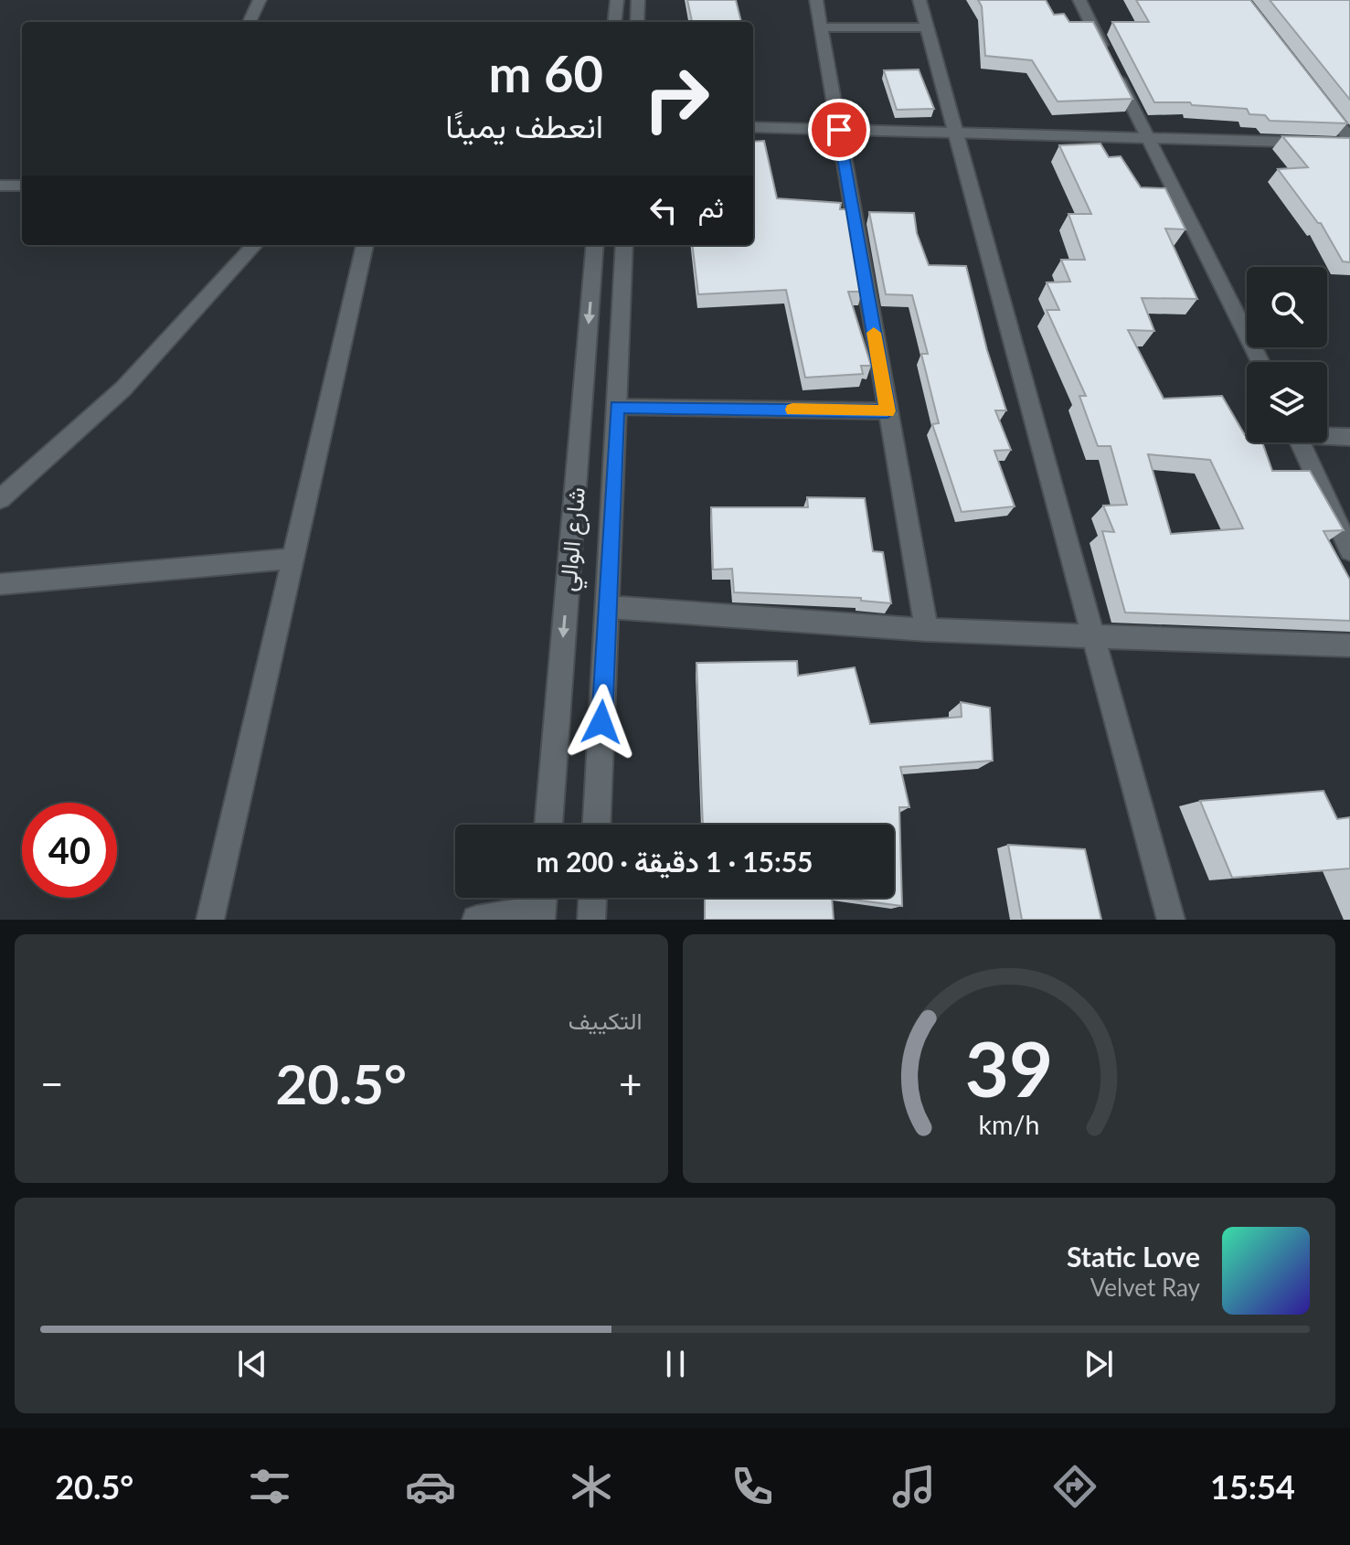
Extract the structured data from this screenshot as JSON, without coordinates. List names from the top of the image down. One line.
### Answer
{"streets":{"street":["شارع الوالي"]},"page":{"turn":["60 m","انعطف يمينًا"],"then":"ثم","limit":"40","trip":"15:55 · 1 دقيقة · 200 m","tile":"التكييف","heat":["−","20.5°","+"],"song":["Static Love","Velvet Ray"],"tabs":["15:54","20.5°"],"gauge":["39","km/h"]}}
